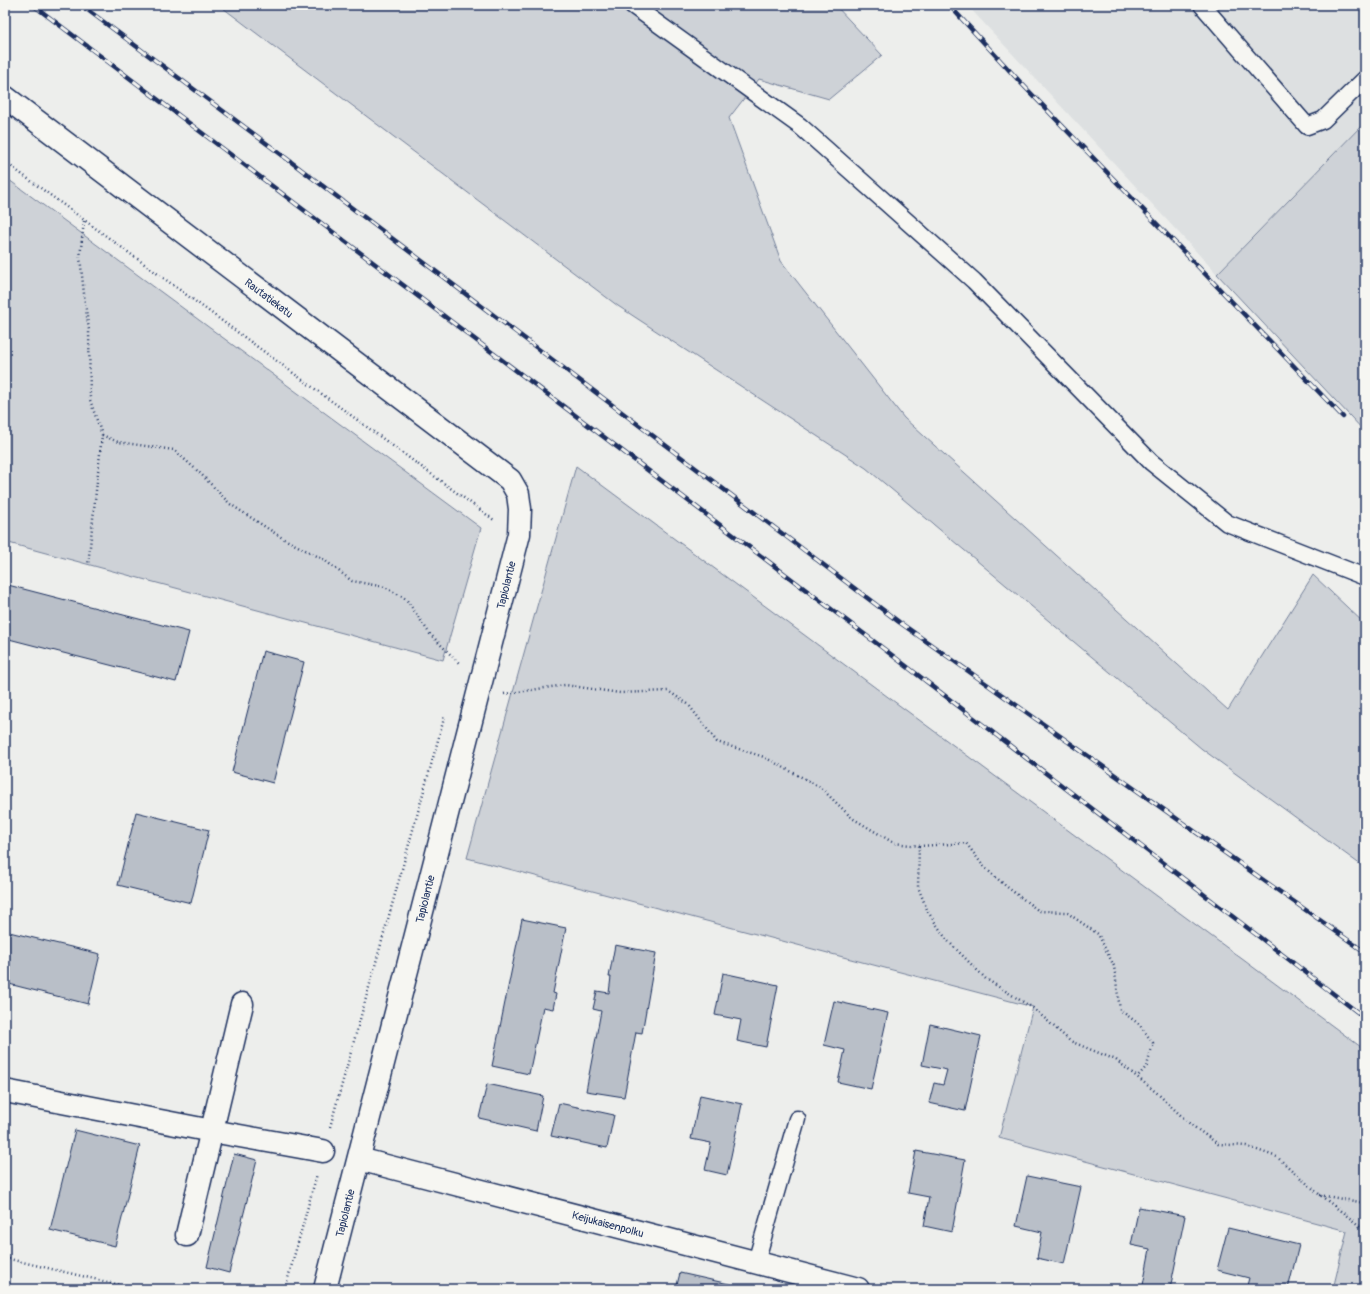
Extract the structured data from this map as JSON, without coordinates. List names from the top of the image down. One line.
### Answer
{"streets":{"street":["Rautatiekatu","Tapiolantie","Keijukaisenpolku"]},"crossings":[["Rautatiekatu","Tapiolantie"],["Tapiolantie","Keijukaisenpolku"]]}
